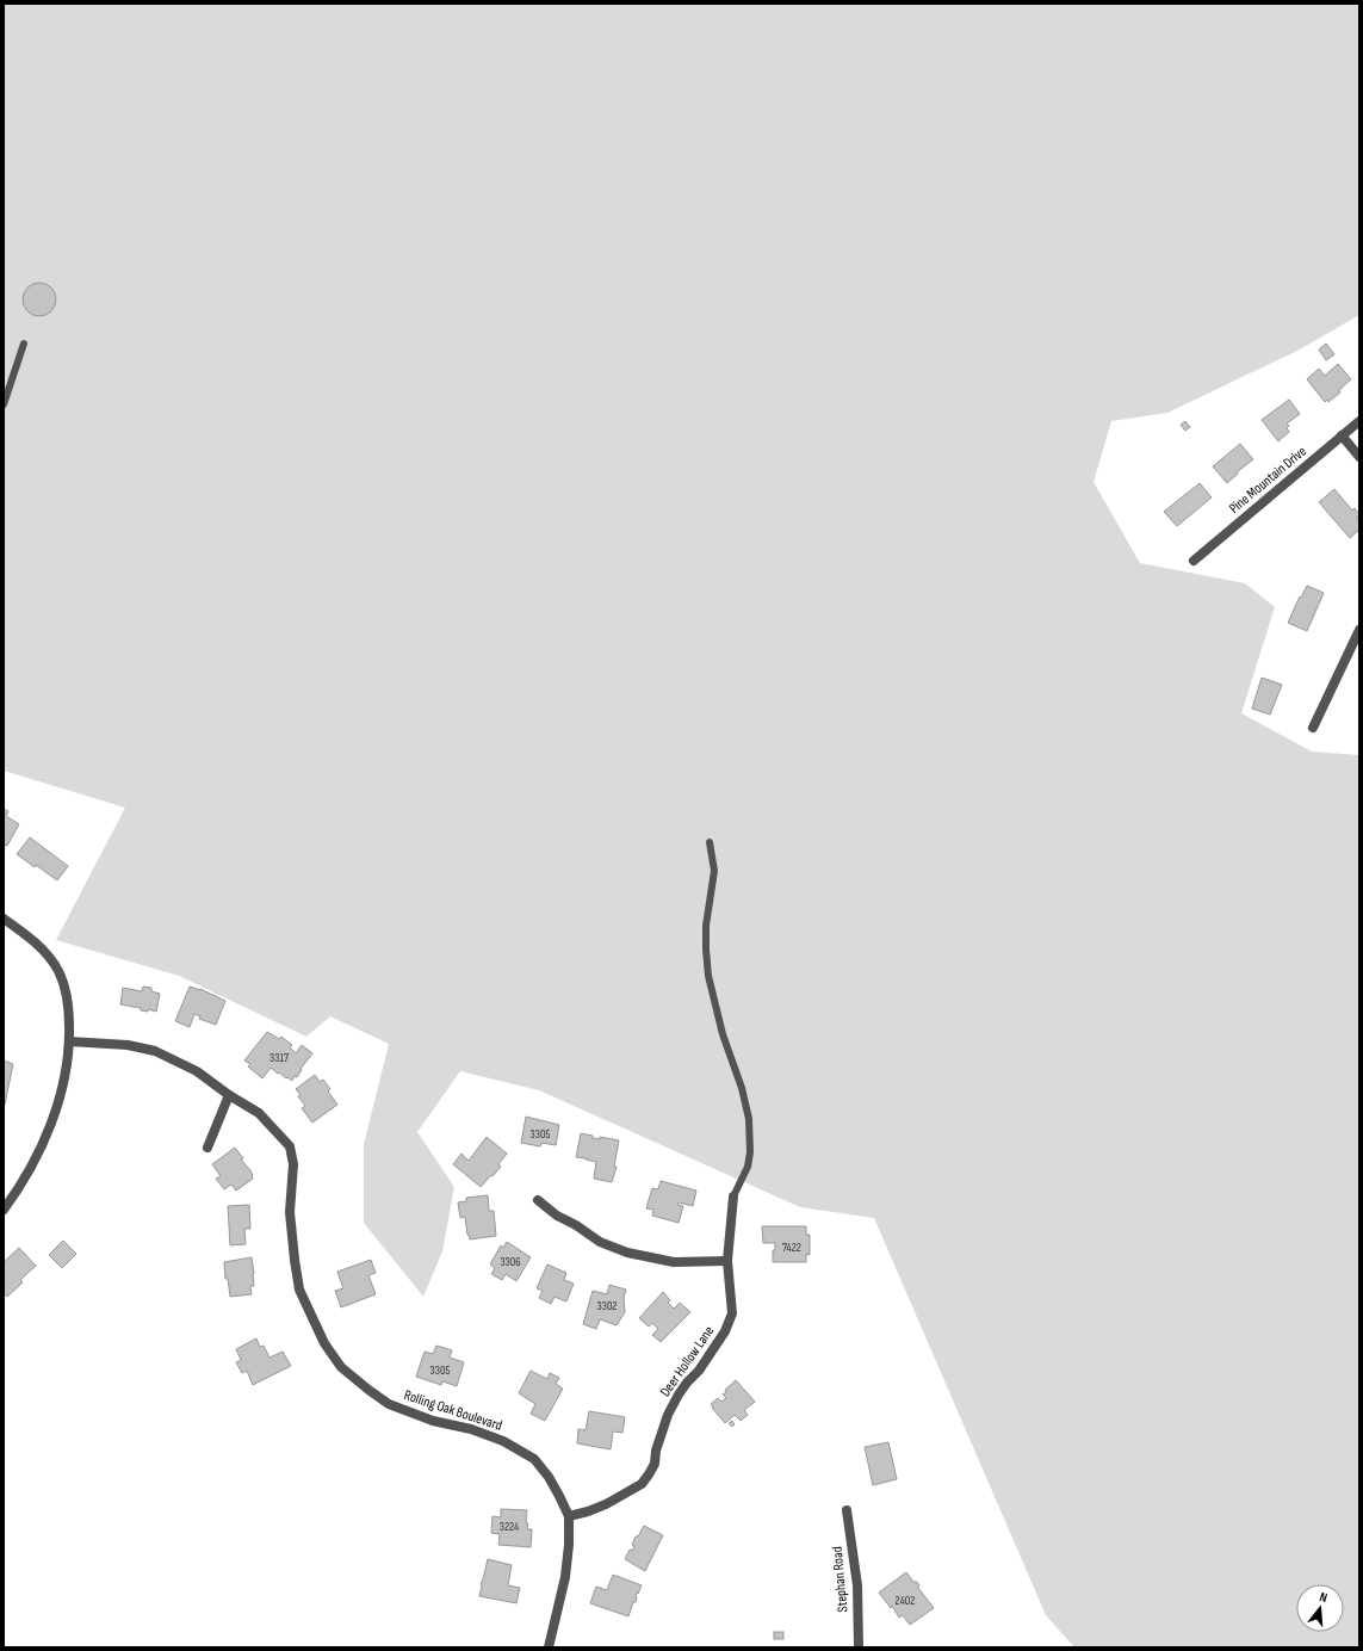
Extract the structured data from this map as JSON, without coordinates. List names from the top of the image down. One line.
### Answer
{"streets":{"street":["Pine Mountain Drive","Deer Hollow Lane","Rolling Oak Boulevard","Stephan Road"]},"crossings":[["Deer Hollow Lane","Rolling Oak Boulevard"]],"house_numbers":["3317","3305","7422","3306","3302","3305","3224","2402"],"north":"top"}
